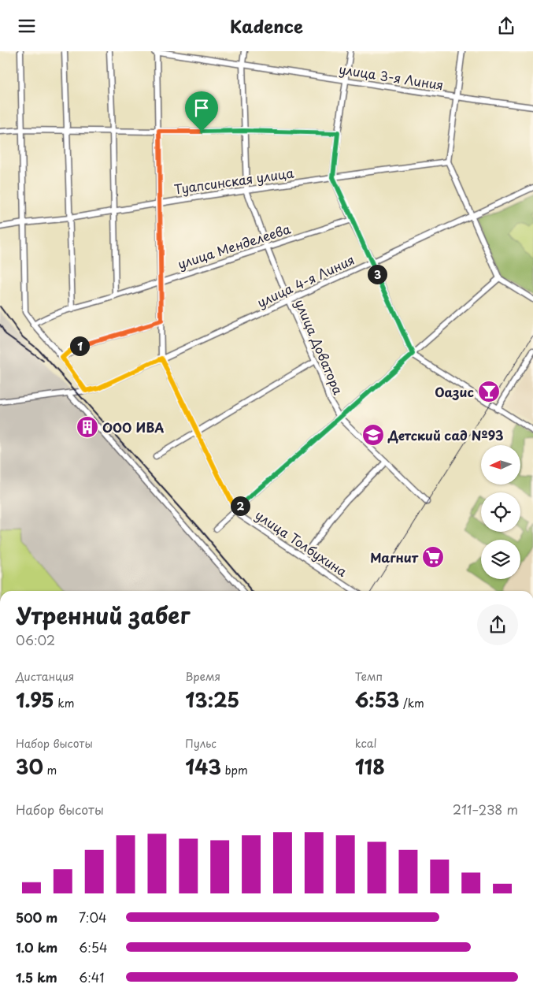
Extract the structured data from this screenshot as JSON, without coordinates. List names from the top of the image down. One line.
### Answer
{"streets":{"street":["улица 3-я Линия","Туапсинская улица","улица Менделеева","улица 4-я Линия","улица Доватора","улица Толбухина"]},"crossings":[["улица 3-я Линия","улица Доватора"],["улица 3-я Линия","улица Толбухина"],["Туапсинская улица","улица Доватора"],["Туапсинская улица","улица Толбухина"],["улица Менделеева","улица Доватора"],["улица Менделеева","улица Толбухина"],["улица 4-я Линия","улица Доватора"],["улица 4-я Линия","улица Толбухина"]],"places":{"bar":["Оазис"],"building":["ООО ИВА"],"school or university":["Детский сад №93"],"supermarket":["Магнит"]},"north":"left","page":{"header":"Kadence","pins":["3","1","2"],"heading":["Утренний забег","06:02"],"stats":[["Дистанция","1.95 km"],["Время","13:25"],["Темп","6:53 /km"],["Набор высоты","30 m"],["Пульс","143 bpm"],["kcal","118"]],"chart":["Набор высоты","211–238 m"],"list":[{"name":"500 m","note":"7:04"},{"name":"1.0 km","note":"6:54"},{"name":"1.5 km","note":"6:41"}]}}
